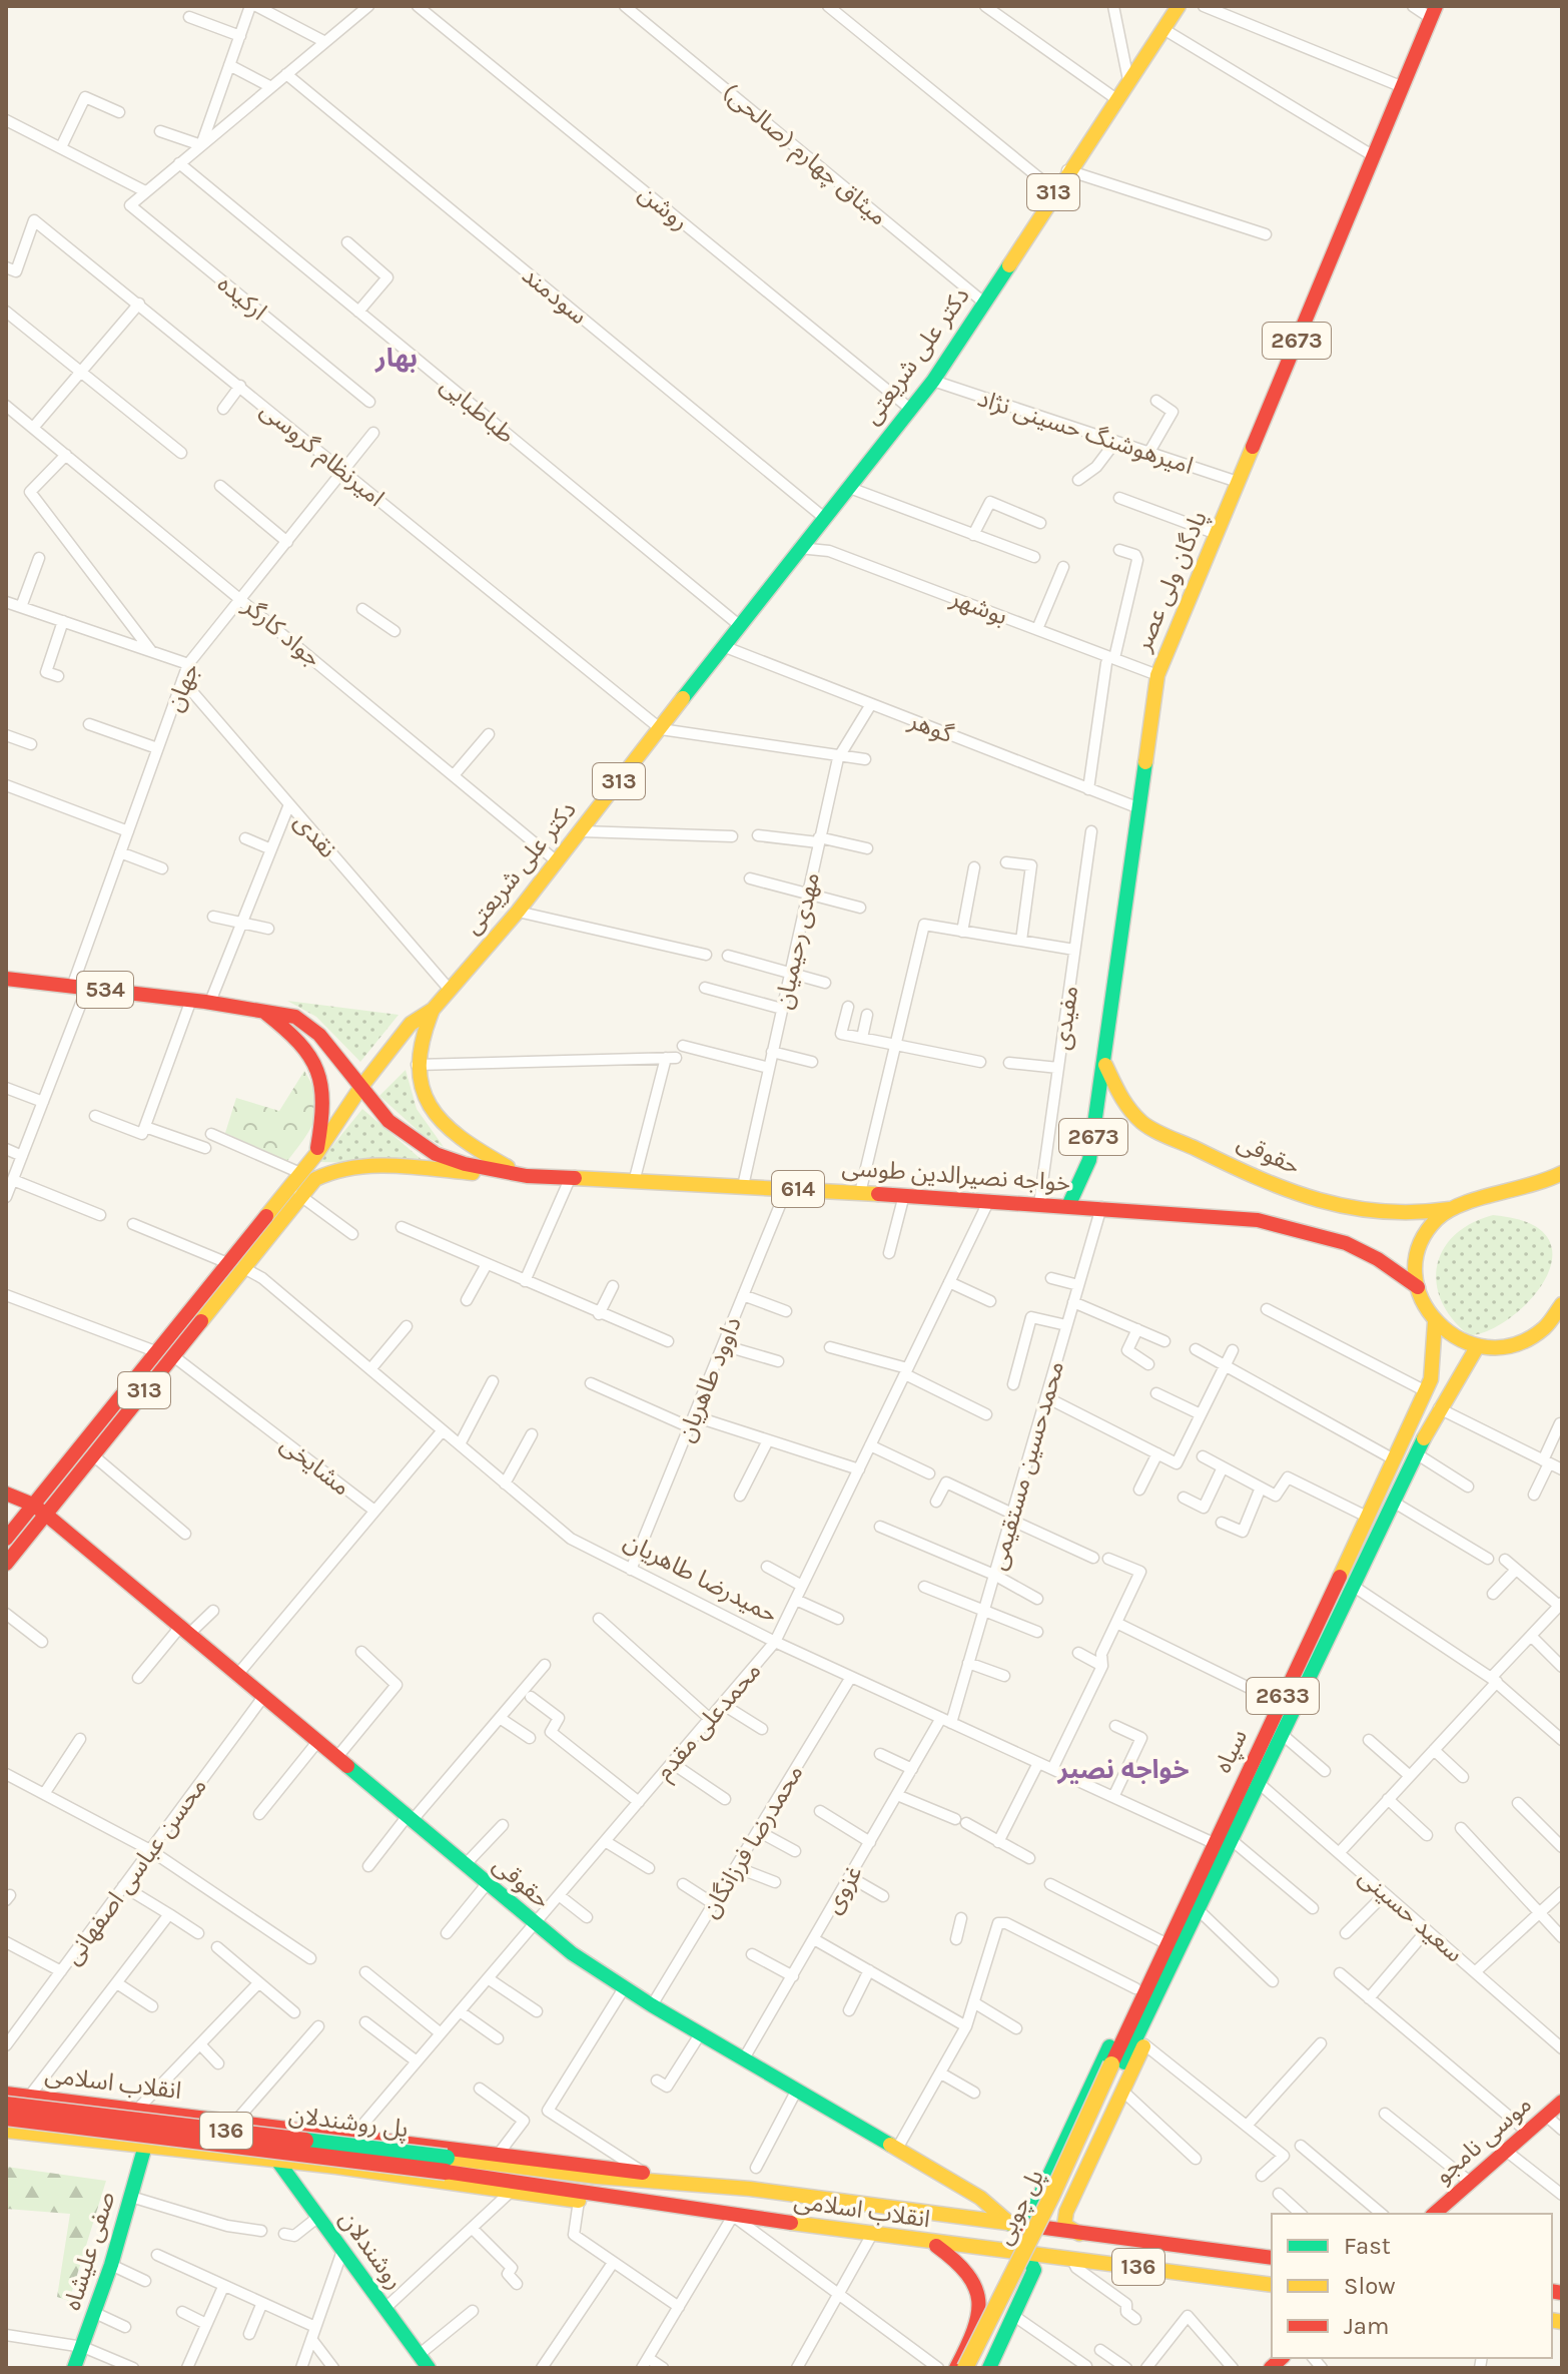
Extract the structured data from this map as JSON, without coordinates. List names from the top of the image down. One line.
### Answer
{"streets":{"main road":["313","2673","دکتر علی شریعتی","پادگان ولی عصر","534","حقوقی","خواجه نصیرالدین طوسی","614","حمیدرضا طاهریان","2633","سپاه","انقلاب اسلامی","پل روشندلان","136","موسی نامجو","پل چوبی","روشندلان","صفی علیشاه"],"street":["میثاق چهارم (صالحی)","روشن","سودمند","ارکیده","طباطبایی","امیرهوشنگ حسینی نژاد","امیرنظام گروسی","بوشهر","جواد کارگر","جهان","گوهر","نقدی","مهدی رحیمیان","مفیدی","داوود طاهریان","مشایخی","محمدحسین مستقیمی","محمدعلی مقدم","محمدرضا فرزانگان","محسن عباسی اصفهانی","غزوی","سعید حسینی"]},"crossings":[["میثاق چهارم (صالحی)","دکتر علی شریعتی"],["روشن","دکتر علی شریعتی"],["سودمند","دکتر علی شریعتی"],["دکتر علی شریعتی","طباطبایی"],["دکتر علی شریعتی","امیرهوشنگ حسینی نژاد"],["دکتر علی شریعتی","امیرنظام گروسی"],["دکتر علی شریعتی","بوشهر"],["دکتر علی شریعتی","جواد کارگر"],["دکتر علی شریعتی","گوهر"],["دکتر علی شریعتی","نقدی"],["دکتر علی شریعتی","534"],["دکتر علی شریعتی","حقوقی"],["دکتر علی شریعتی","خواجه نصیرالدین طوسی"],["دکتر علی شریعتی","مشایخی"],["دکتر علی شریعتی","حمیدرضا طاهریان"],["امیرهوشنگ حسینی نژاد","پادگان ولی عصر"],["امیرنظام گروسی","جهان"],["پادگان ولی عصر","بوشهر"],["پادگان ولی عصر","گوهر"],["پادگان ولی عصر","حقوقی"],["پادگان ولی عصر","خواجه نصیرالدین طوسی"],["جواد کارگر","جهان"],["جهان","نقدی"],["جهان","534"],["گوهر","مهدی رحیمیان"],["مهدی رحیمیان","خواجه نصیرالدین طوسی"],["534","خواجه نصیرالدین طوسی"],["مفیدی","خواجه نصیرالدین طوسی"],["حقوقی","محمدعلی مقدم"],["حقوقی","محمدرضا فرزانگان"],["حقوقی","محسن عباسی اصفهانی"],["حقوقی","غزوی"],["حقوقی","انقلاب اسلامی"],["خواجه نصیرالدین طوسی","داوود طاهریان"],["خواجه نصیرالدین طوسی","محمدحسین مستقیمی"],["خواجه نصیرالدین طوسی","محمدعلی مقدم"],["داوود طاهریان","حمیدرضا طاهریان"],["مشایخی","حمیدرضا طاهریان"],["محمدحسین مستقیمی","حمیدرضا طاهریان"],["محمدحسین مستقیمی","غزوی"],["حمیدرضا طاهریان","محمدعلی مقدم"],["حمیدرضا طاهریان","سپاه"],["حمیدرضا طاهریان","محمدرضا فرزانگان"],["حمیدرضا طاهریان","غزوی"],["2633","سپاه"],["2633","انقلاب اسلامی"],["محمدعلی مقدم","انقلاب اسلامی"],["سپاه","سعید حسینی"],["سپاه","پل چوبی"],["انقلاب اسلامی","پل روشندلان"],["انقلاب اسلامی","روشندلان"]],"districts":["بهار","خواجه نصیر"],"legend":["Fast","Slow","Jam"]}
